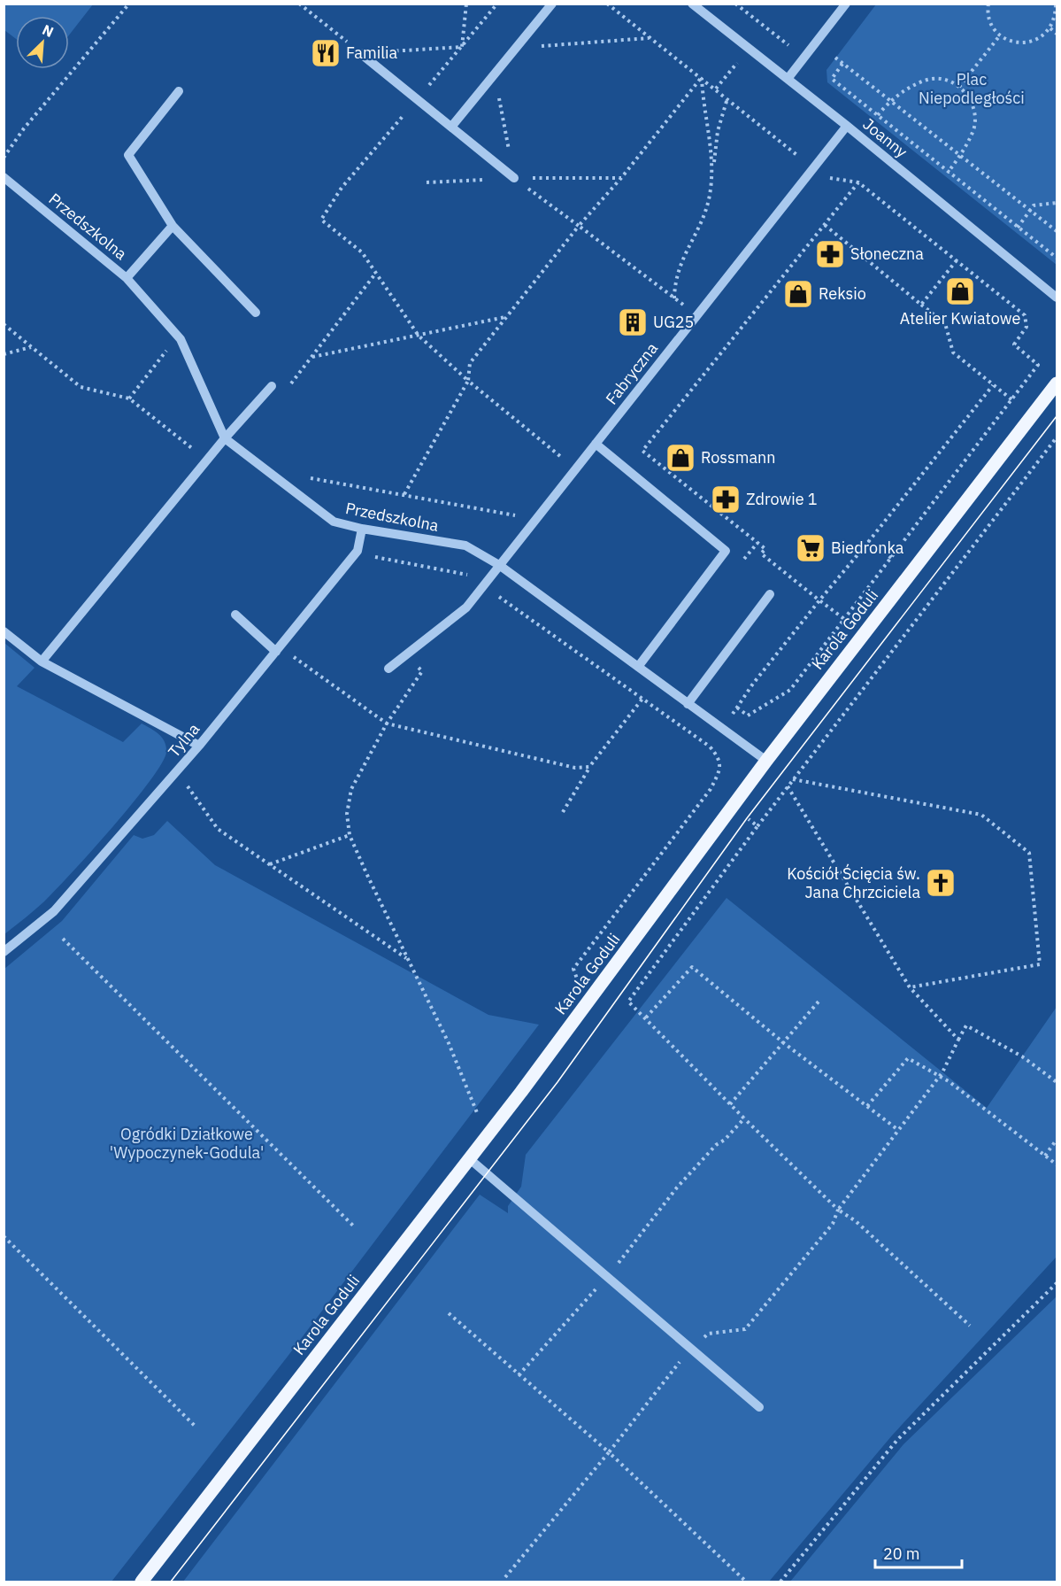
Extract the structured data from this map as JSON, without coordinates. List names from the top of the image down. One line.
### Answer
{"streets":{"main road":["Karola Goduli"],"street":["Joanny","Przedszkolna","Fabryczna","Tylna"]},"crossings":[["Joanny","Fabryczna"],["Przedszkolna","Fabryczna"],["Przedszkolna","Karola Goduli"],["Przedszkolna","Tylna"]],"parks":["Plac Niepodległości","Ogródki Działkowe 'Wypoczynek-Godula'"],"places":{"restaurant":["Familia"],"pharmacy":["Słoneczna","Zdrowie 1"],"shop":["Atelier Kwiatowe","Reksio","Rossmann"],"building":["UG25"],"supermarket":["Biedronka"],"church":["Kościół Ścięcia św. Jana Chrzciciela"]},"scale_bar":"20 m","north":"top right"}
